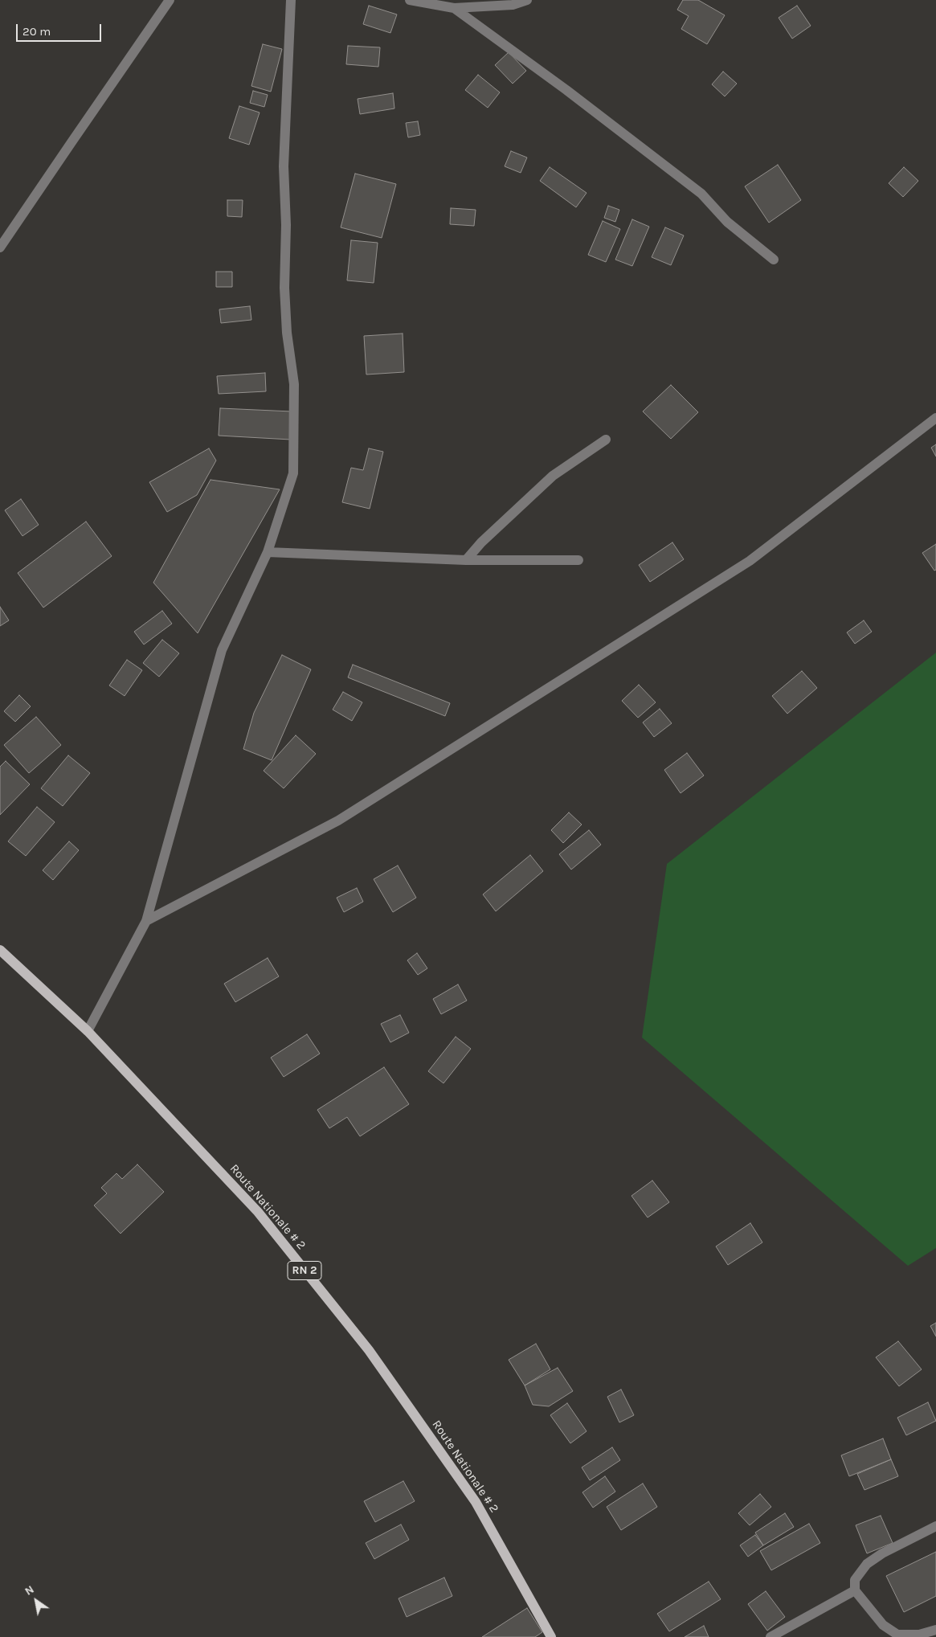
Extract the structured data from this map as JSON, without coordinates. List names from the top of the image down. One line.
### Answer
{"streets":{"main road":["Route Nationale # 2","RN 2"]},"scale_bar":"20 m","north":"top left"}
